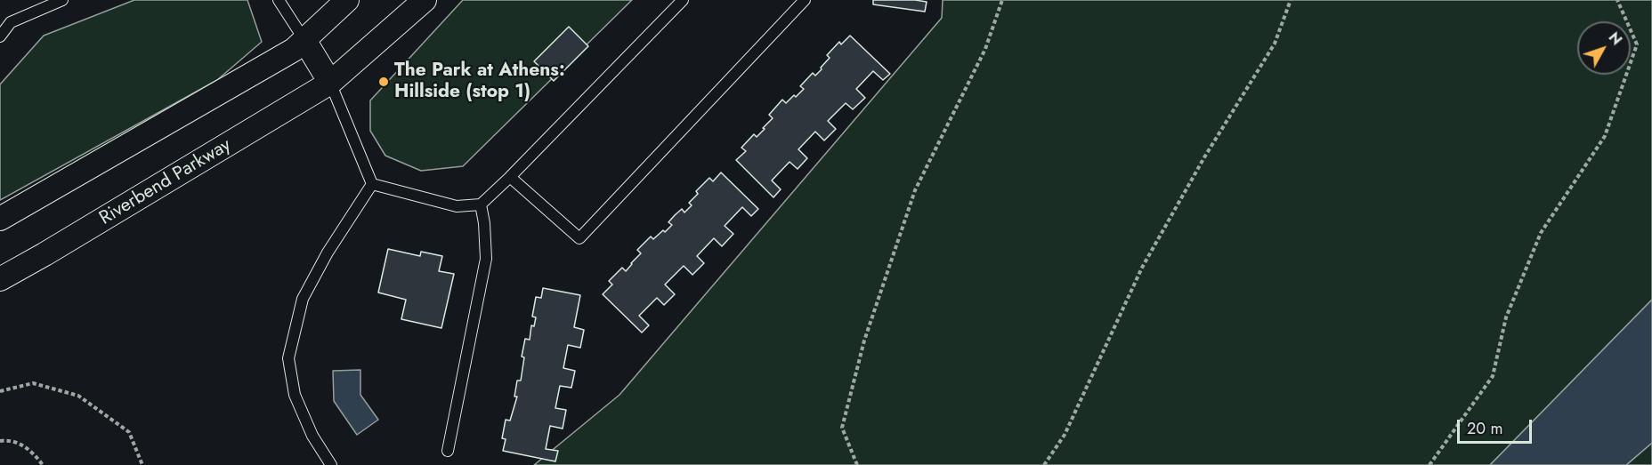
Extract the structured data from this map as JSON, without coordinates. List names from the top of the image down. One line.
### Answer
{"streets":{"street":["Riverbend Parkway"]},"places":["The Park at Athens: Hillside (stop 1)"],"scale_bar":"20 m","north":"top right"}
